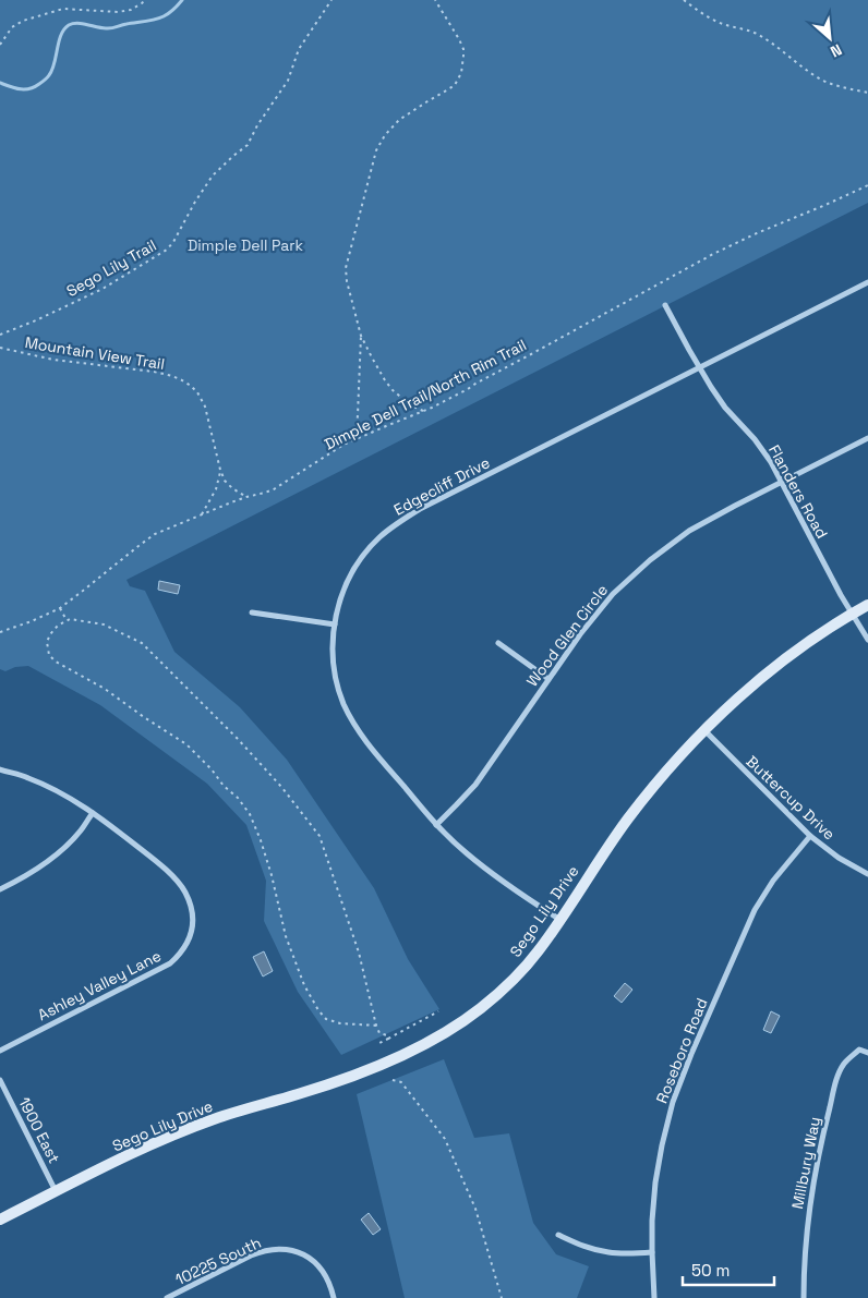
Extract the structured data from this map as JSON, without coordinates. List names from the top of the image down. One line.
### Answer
{"streets":{"street":["Edgecliff Drive","Flanders Road","Wood Glen Circle","Buttercup Drive","Sego Lily Drive","Ashley Valley Lane","Roseboro Road","1900 East","Millbury Way","10225 South"],"path":["Sego Lily Trail","Mountain View Trail","Dimple Dell Trail/North Rim Trail"]},"crossings":[["Mountain View Trail","Dimple Dell Trail/North Rim Trail"],["Edgecliff Drive","Flanders Road"],["Edgecliff Drive","Wood Glen Circle"],["Edgecliff Drive","Sego Lily Drive"],["Flanders Road","Wood Glen Circle"],["Flanders Road","Sego Lily Drive"],["Buttercup Drive","Sego Lily Drive"],["Buttercup Drive","Roseboro Road"],["Sego Lily Drive","1900 East"]],"parks":["Dimple Dell Park"],"scale_bar":"50 m","north":"bottom right"}
